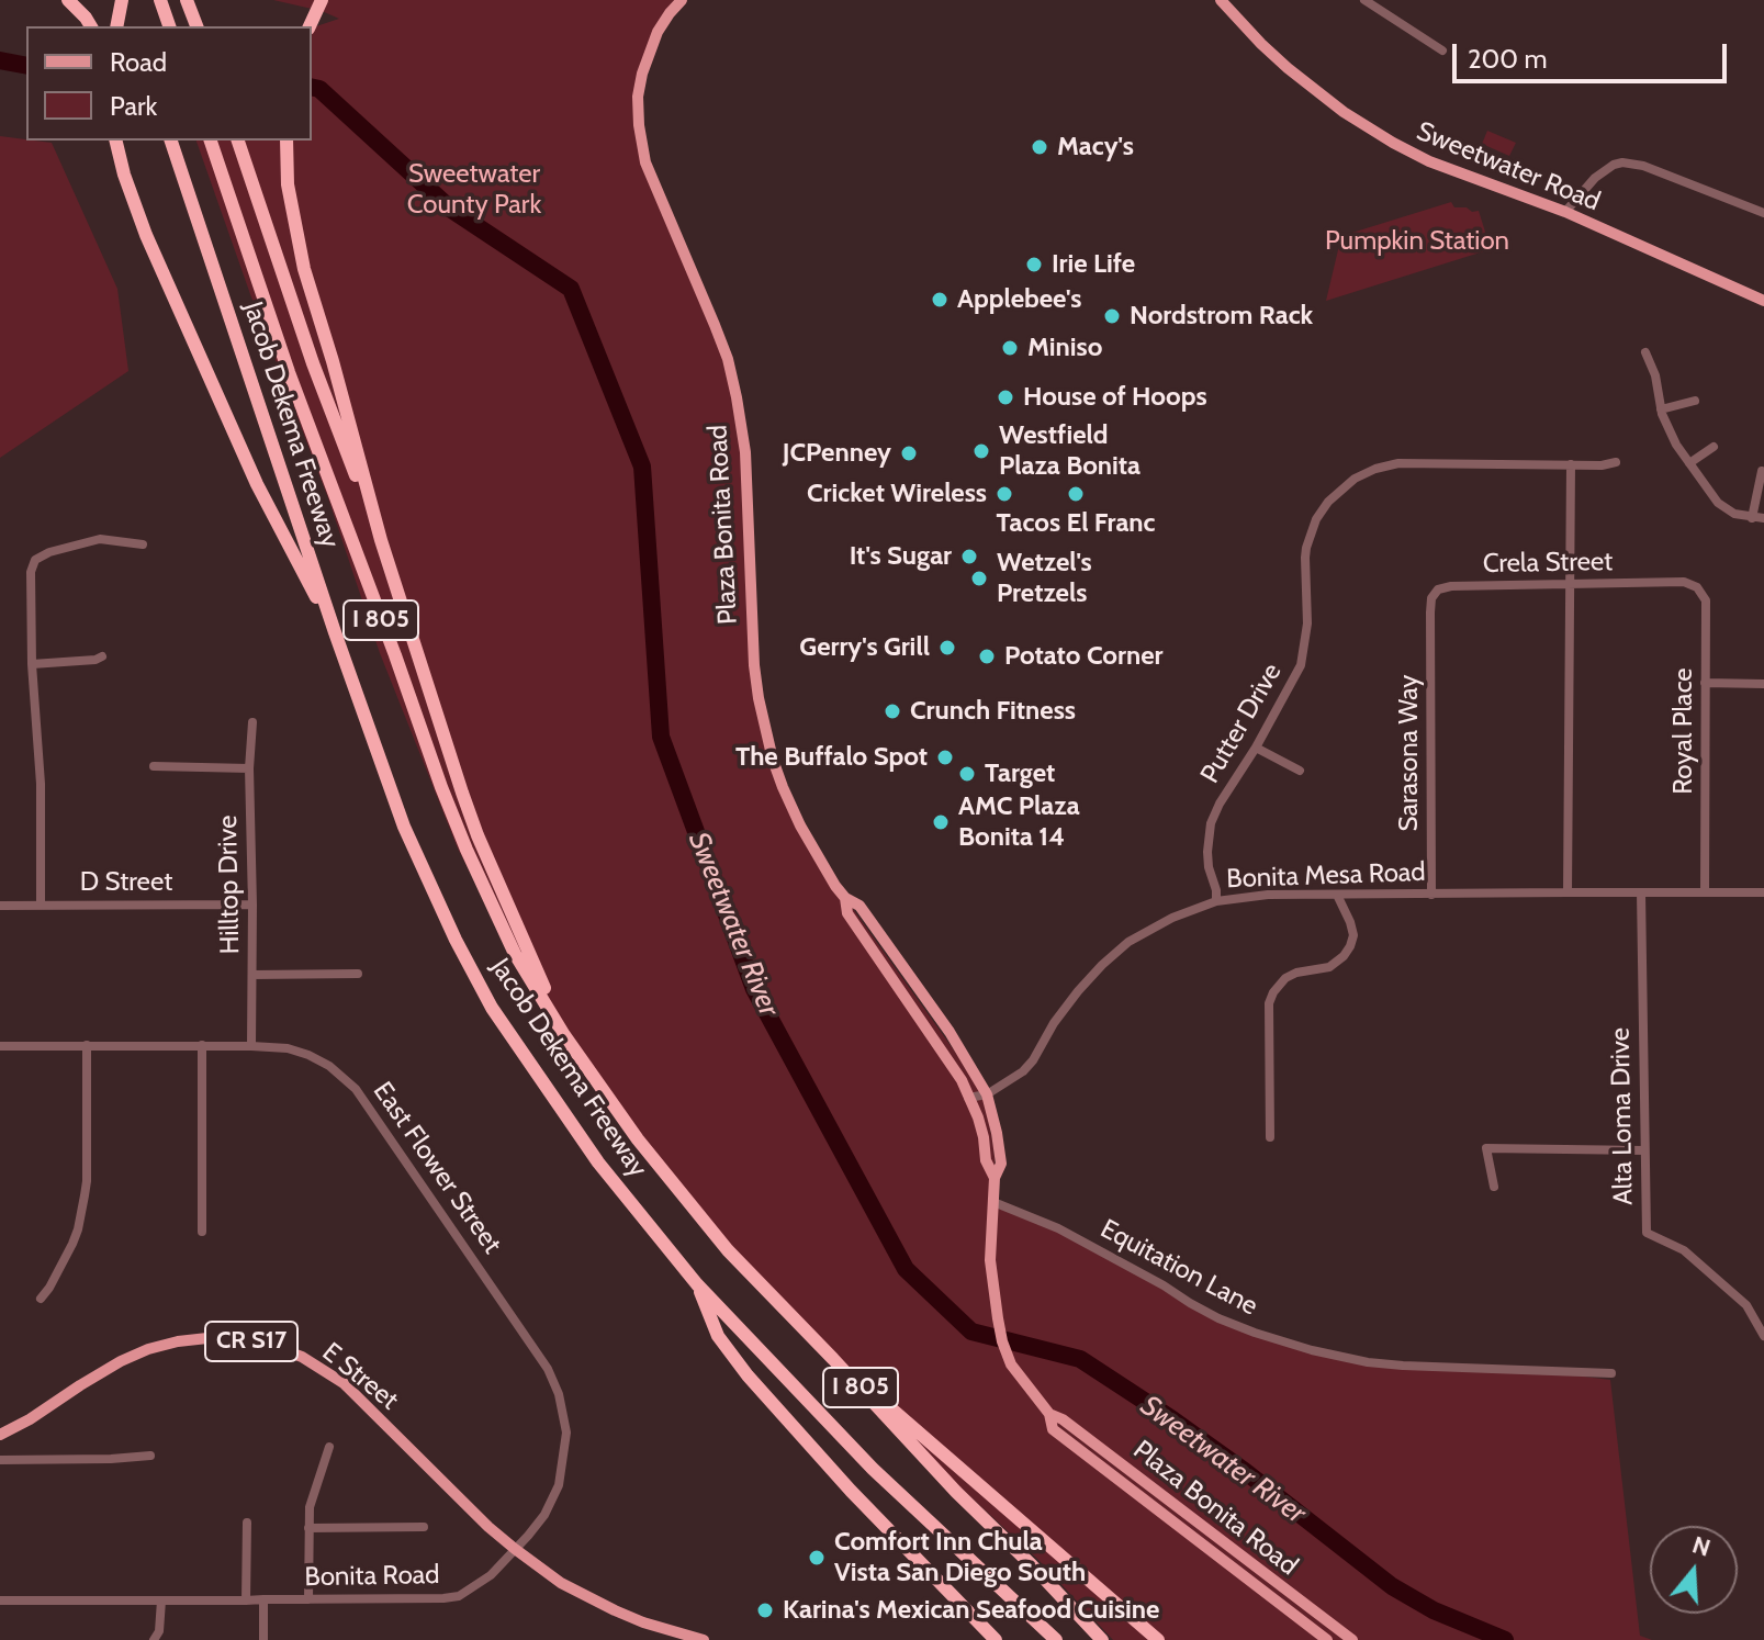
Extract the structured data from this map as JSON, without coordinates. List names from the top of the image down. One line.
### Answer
{"streets":{"highway":["Jacob Dekema Freeway","I 805"],"main road":["Sweetwater Road","Plaza Bonita Road","CR S17","E Street"],"street":["Crela Street","Putter Drive","Royal Place","Sarasona Way","Bonita Mesa Road","D Street","Hilltop Drive","Alta Loma Drive","East Flower Street","Equitation Lane","Bonita Road"]},"crossings":[["Plaza Bonita Road","Bonita Mesa Road"],["Plaza Bonita Road","Equitation Lane"],["Crela Street","Royal Place"],["Crela Street","Sarasona Way"],["Putter Drive","Bonita Mesa Road"],["Royal Place","Bonita Mesa Road"],["Sarasona Way","Bonita Mesa Road"],["Bonita Mesa Road","Alta Loma Drive"],["D Street","Hilltop Drive"],["Hilltop Drive","East Flower Street"],["East Flower Street","CR S17"],["East Flower Street","E Street"],["East Flower Street","Bonita Road"],["CR S17","E Street"],["CR S17","Bonita Road"],["E Street","Bonita Road"]],"water":["Sweetwater River"],"parks":["Sweetwater County Park","Pumpkin Station"],"places":["Macy's","Irie Life","Applebee's","Nordstrom Rack","Miniso","House of Hoops","Westfield Plaza Bonita","JCPenney","Cricket Wireless","Tacos El Franc","It's Sugar","Wetzel's Pretzels","Gerry's Grill","Potato Corner","Crunch Fitness","The Buffalo Spot","Target","AMC Plaza Bonita 14","Comfort Inn Chula Vista San Diego South","Karina's Mexican Seafood Cuisine"],"legend":["Road","Park"],"scale_bar":"200 m","north":"top"}
